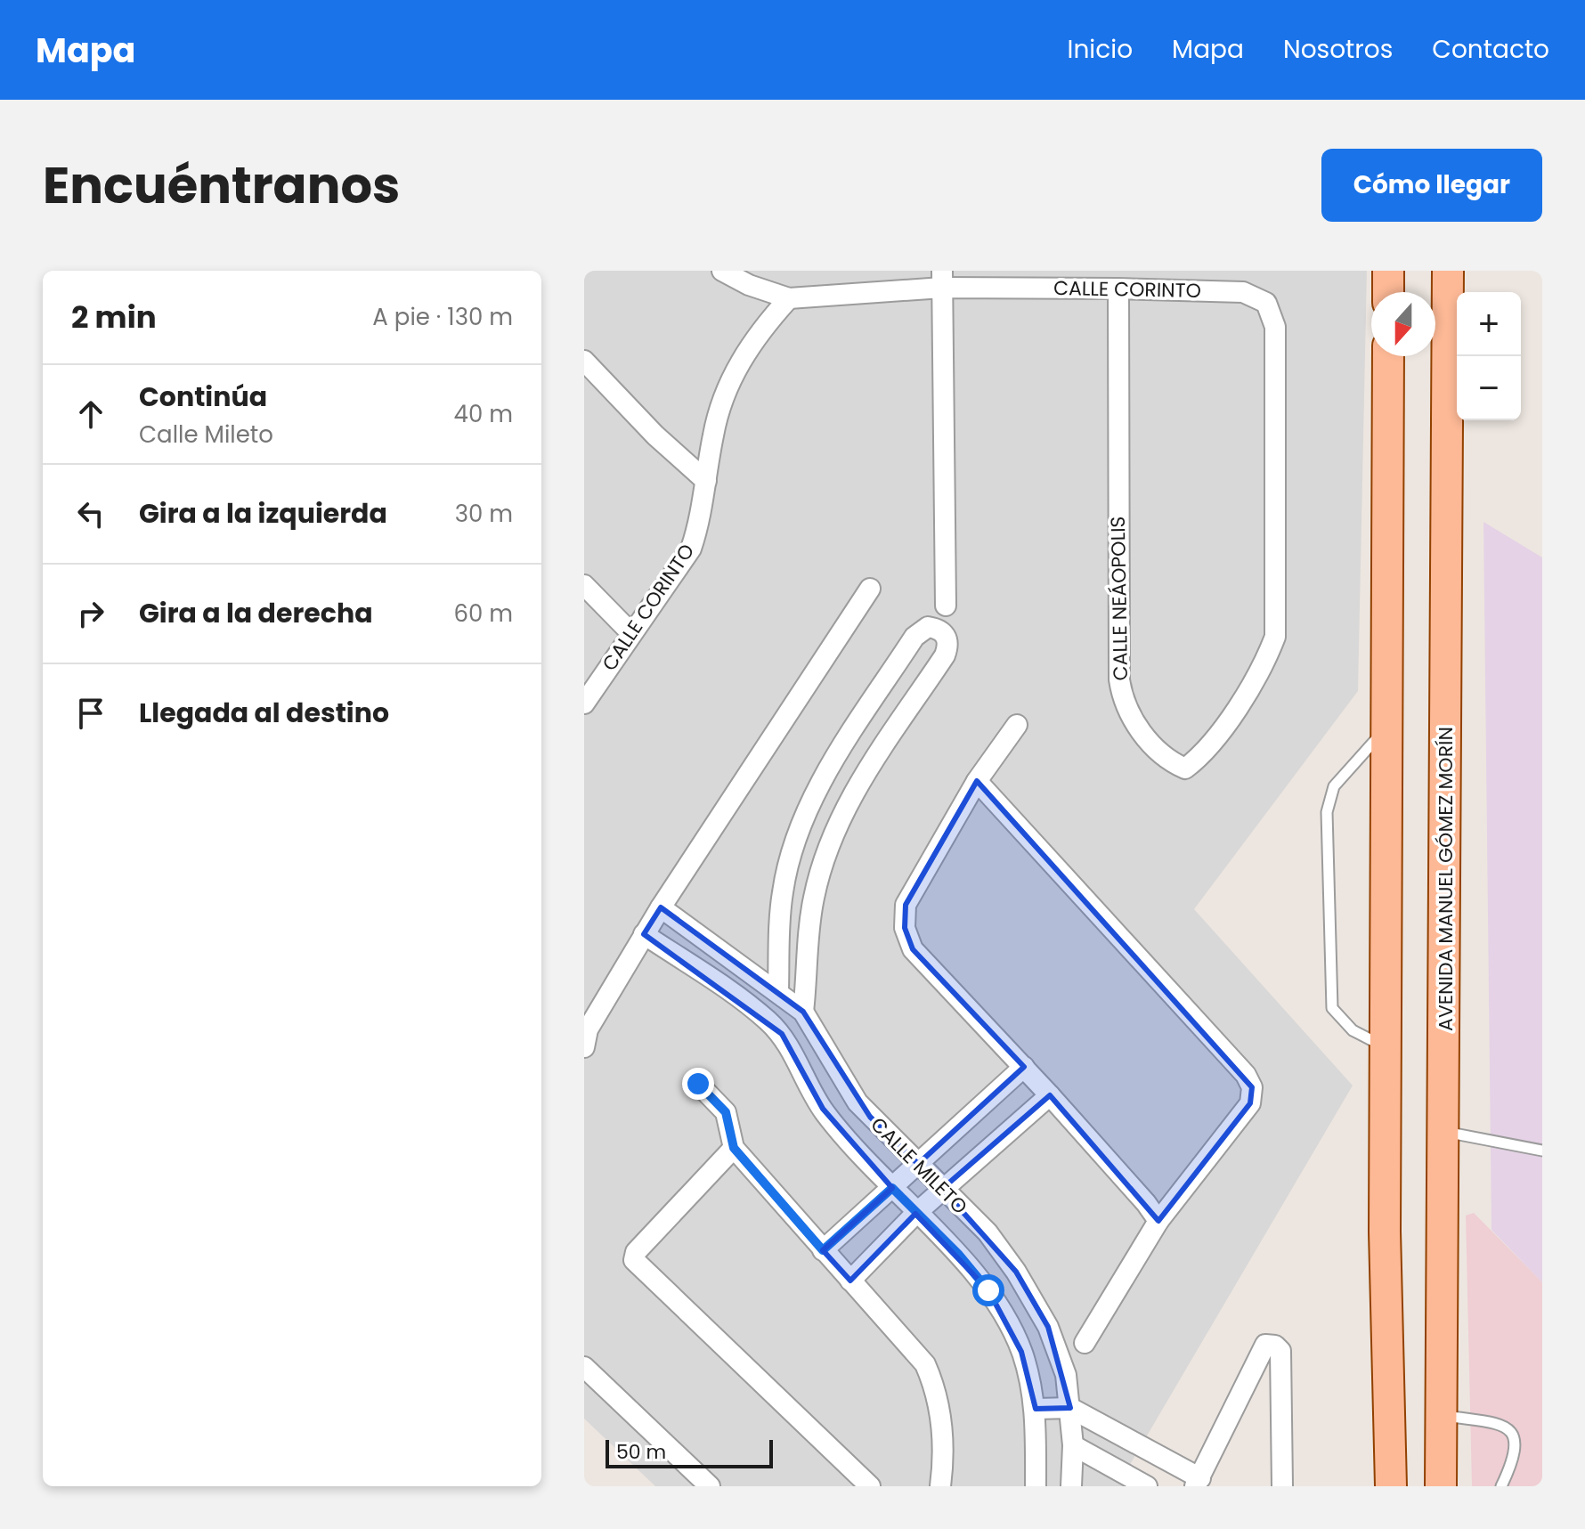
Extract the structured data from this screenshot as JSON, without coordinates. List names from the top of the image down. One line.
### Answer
{"streets":{"main road":["AVENIDA MANUEL GÓMEZ MORÍN"],"street":["CALLE CORINTO","CALLE NEÁOPOLIS","CALLE MILETO"]},"crossings":[["CALLE CORINTO","CALLE NEÁOPOLIS"]],"scale_bar":"50 m","north":"bottom","page":{"header":"Mapa","nav":["Inicio","Mapa","Nosotros","Contacto"],"title":"Encuéntranos","buttons":"Cómo llegar","heading":["2 min","A pie · 130 m"],"map_buttons":["+","−"],"list":[["Continúa","Calle Mileto","40 m"],["Gira a la izquierda","30 m"],["Gira a la derecha","60 m"],"Llegada al destino"],"scale":"50 m"}}
